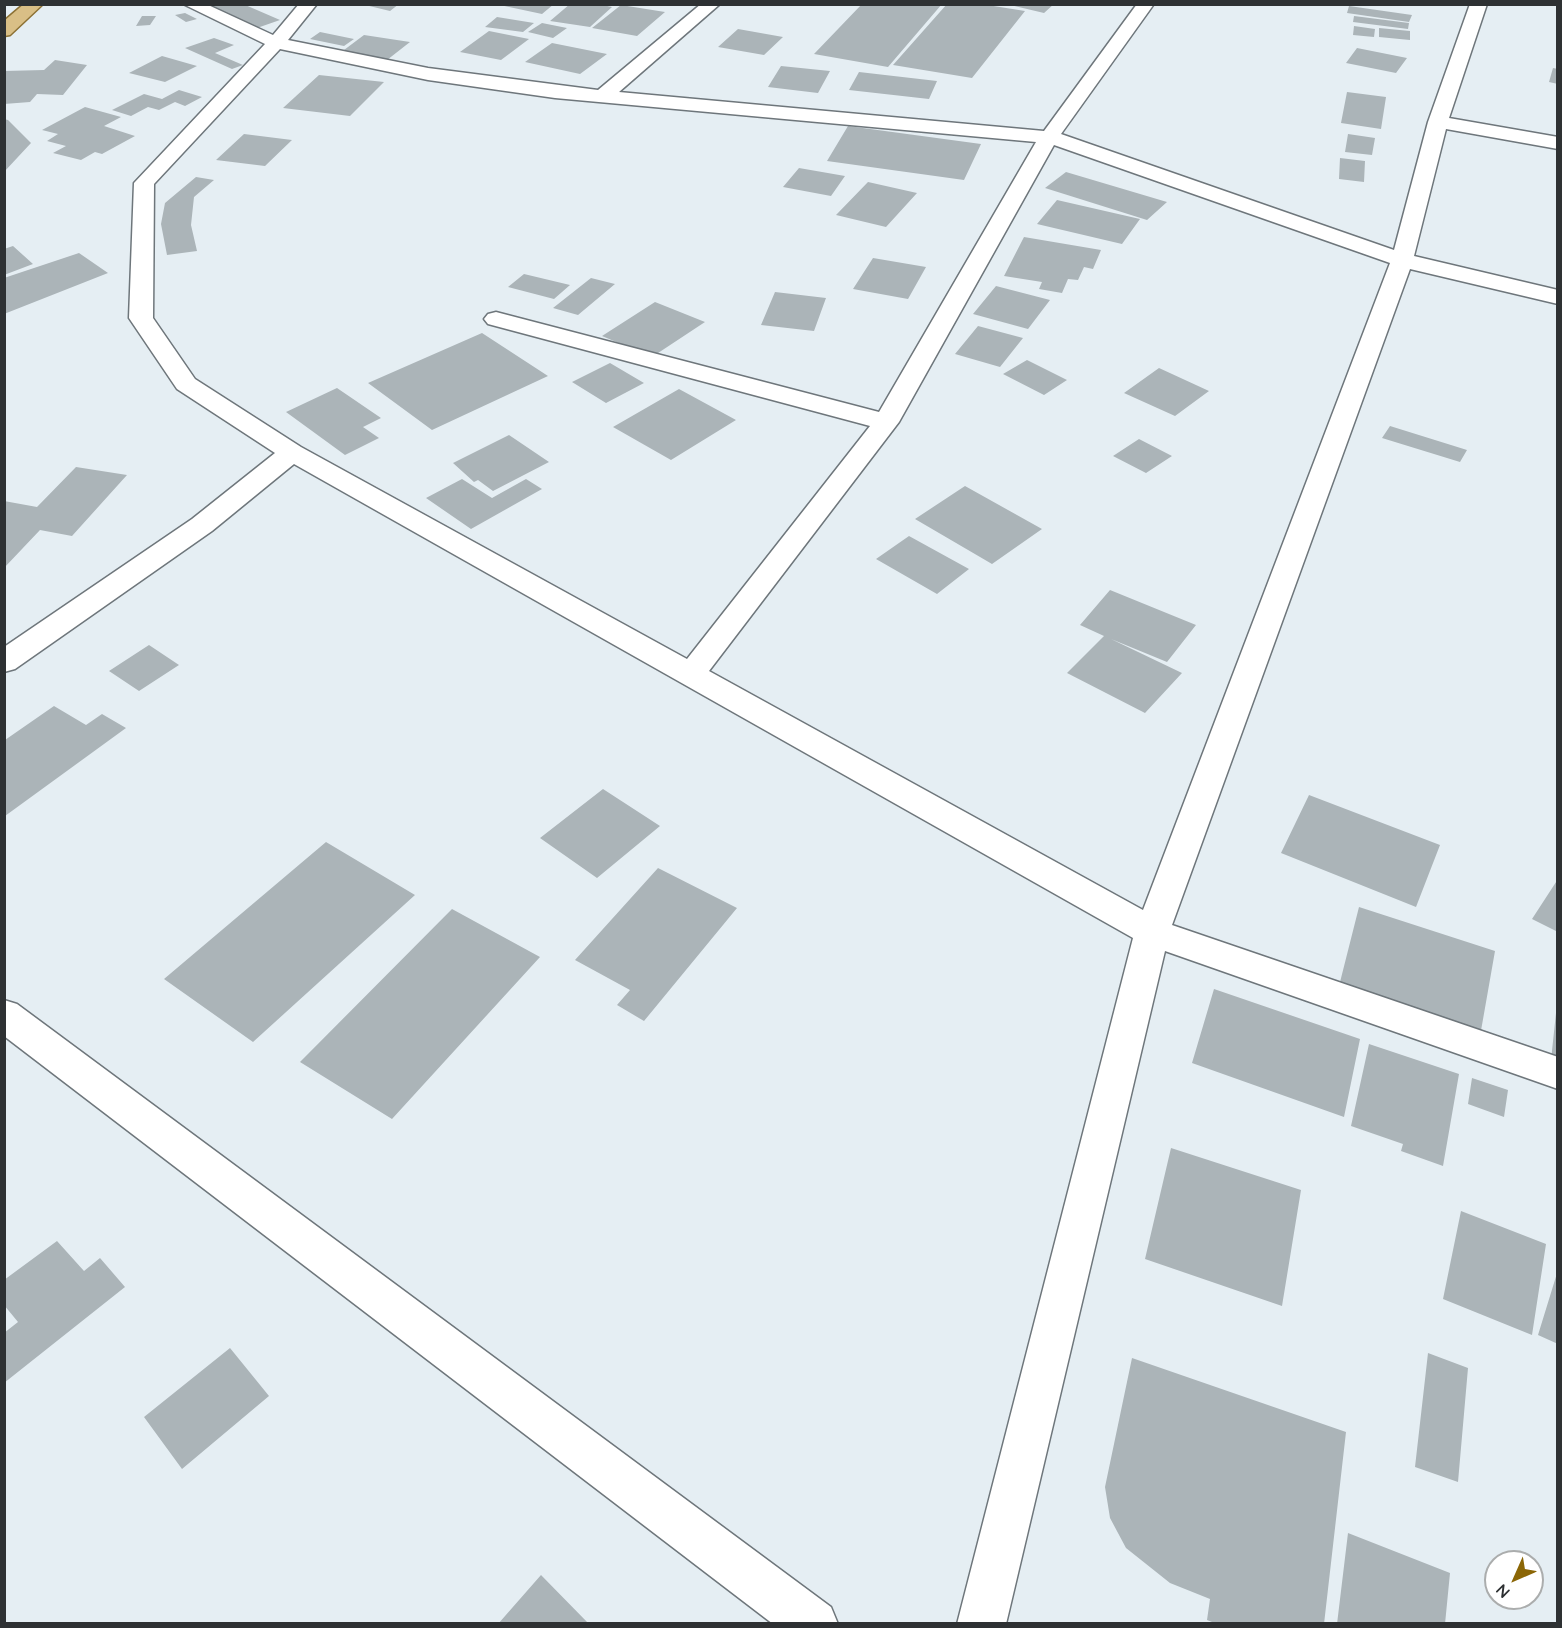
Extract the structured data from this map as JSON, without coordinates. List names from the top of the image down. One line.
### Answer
{"north":"bottom left"}
